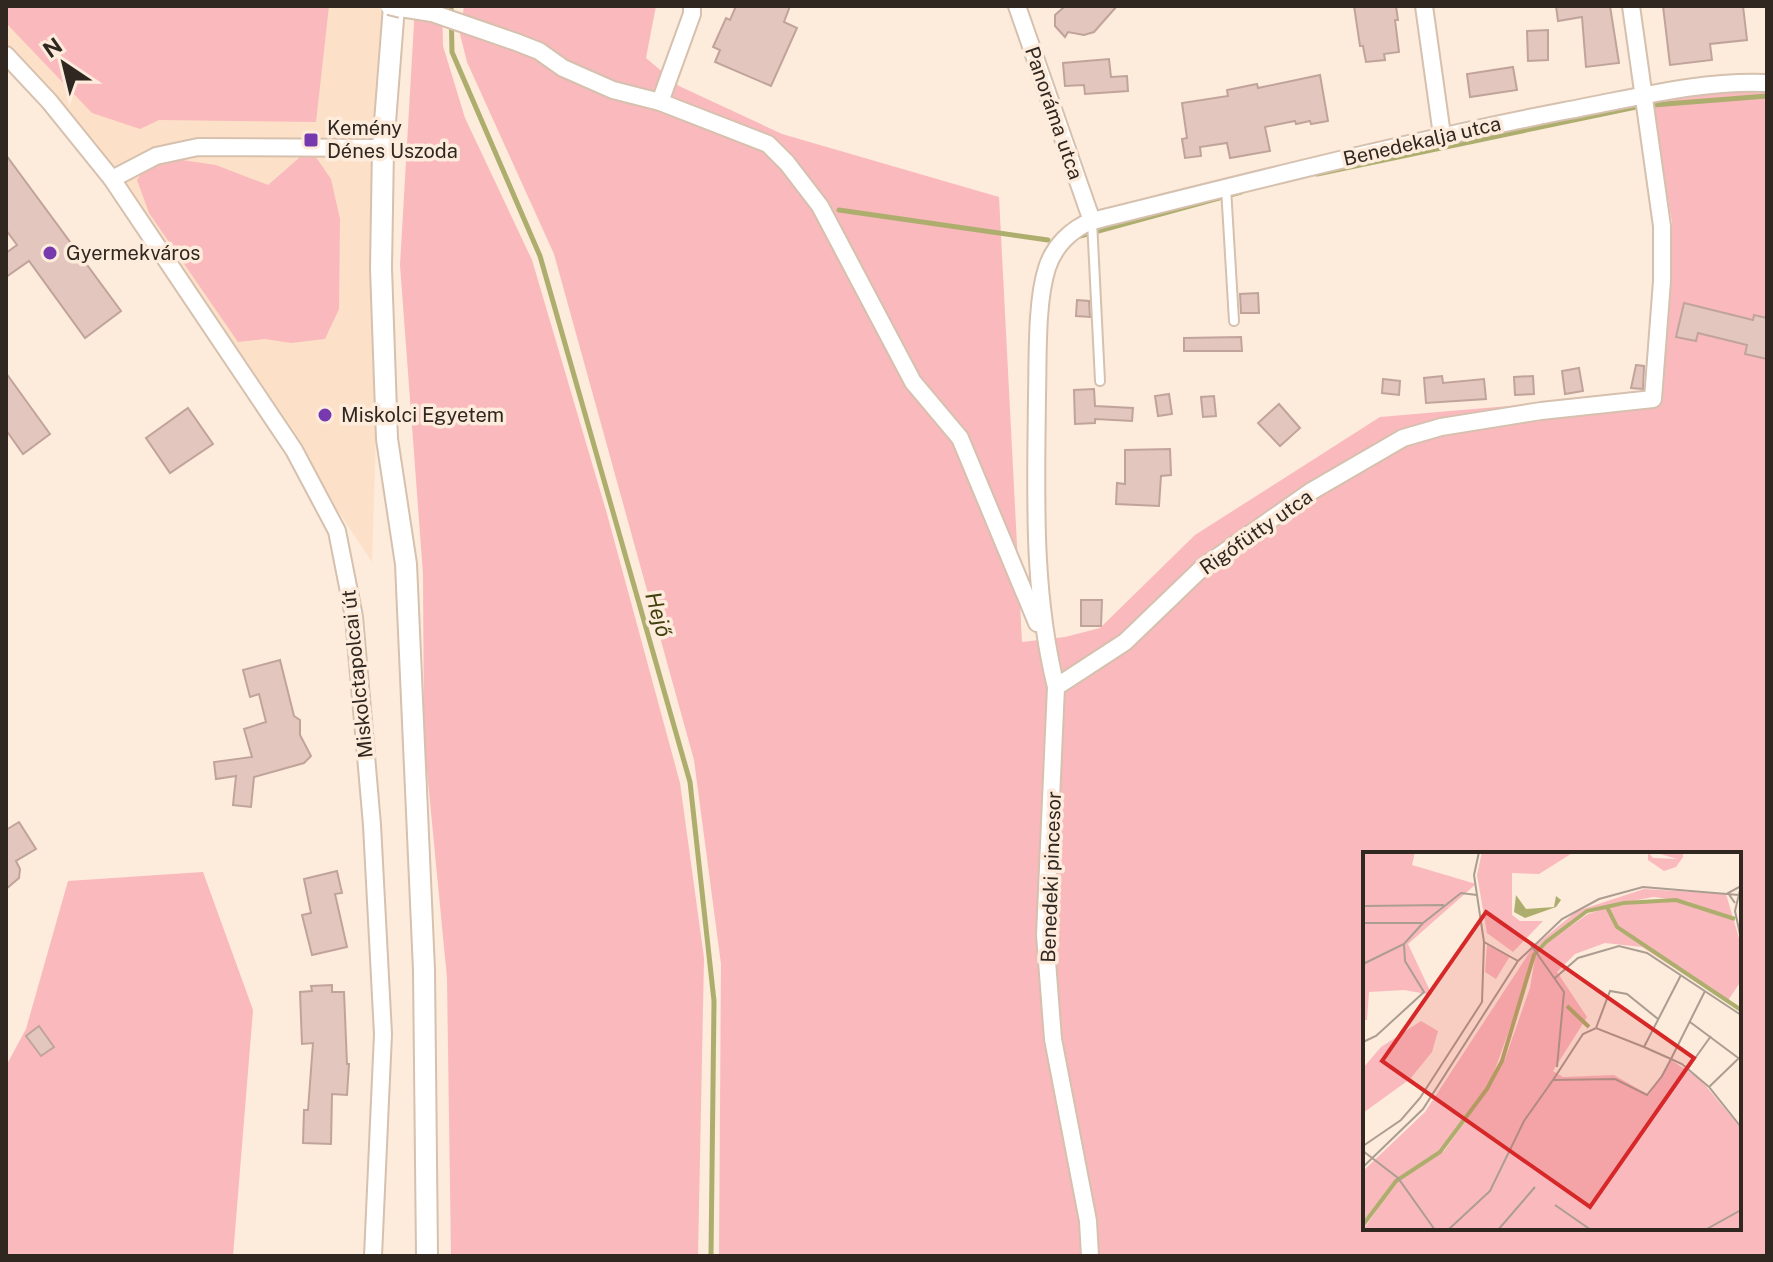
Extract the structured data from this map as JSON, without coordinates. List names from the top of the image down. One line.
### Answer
{"streets":{"street":["Panoráma utca","Benedekalja utca","Rigófütty utca","Miskolctapolcai út","Benedeki pincesor"]},"crossings":[["Panoráma utca","Benedekalja utca"],["Benedekalja utca","Rigófütty utca"],["Rigófütty utca","Benedeki pincesor"]],"water":["Hejő"],"places":{"transit":["Kemény Dénes Uszoda"],"other":["Gyermekváros","Miskolci Egyetem"]},"north":"top left"}
